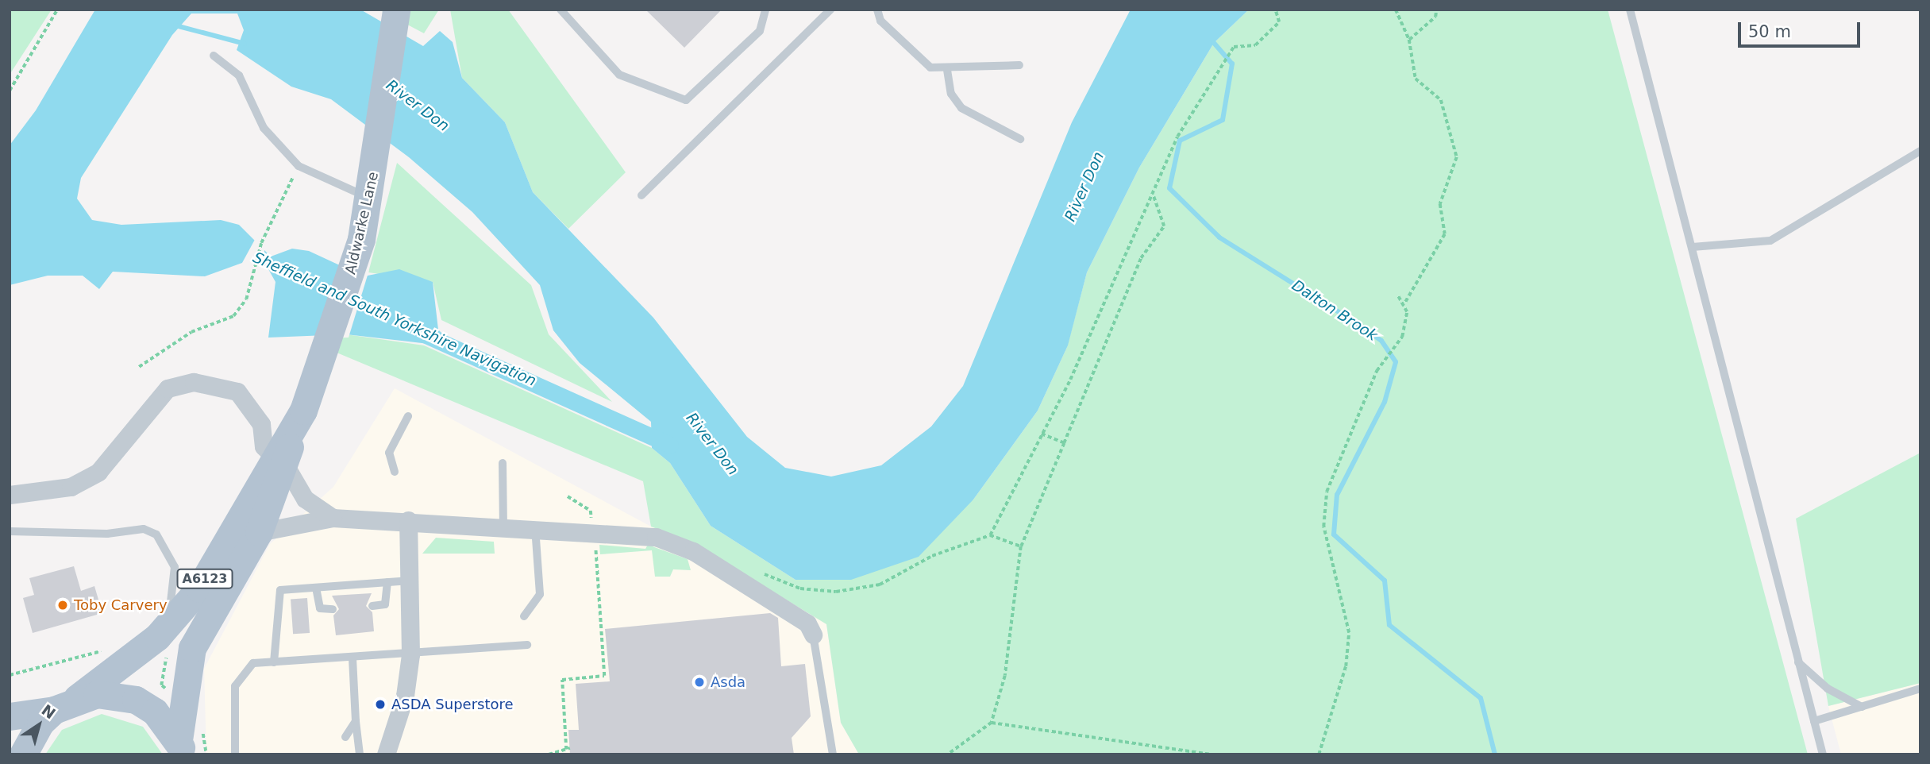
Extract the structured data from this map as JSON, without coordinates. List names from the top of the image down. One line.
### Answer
{"streets":{"main road":["Aldwarke Lane","A6123"]},"water":["River Don","Dalton Brook","Sheffield and South Yorkshire Navigation"],"places":["Toby Carvery","Asda","ASDA Superstore"],"scale_bar":"50 m","north":"top right"}
